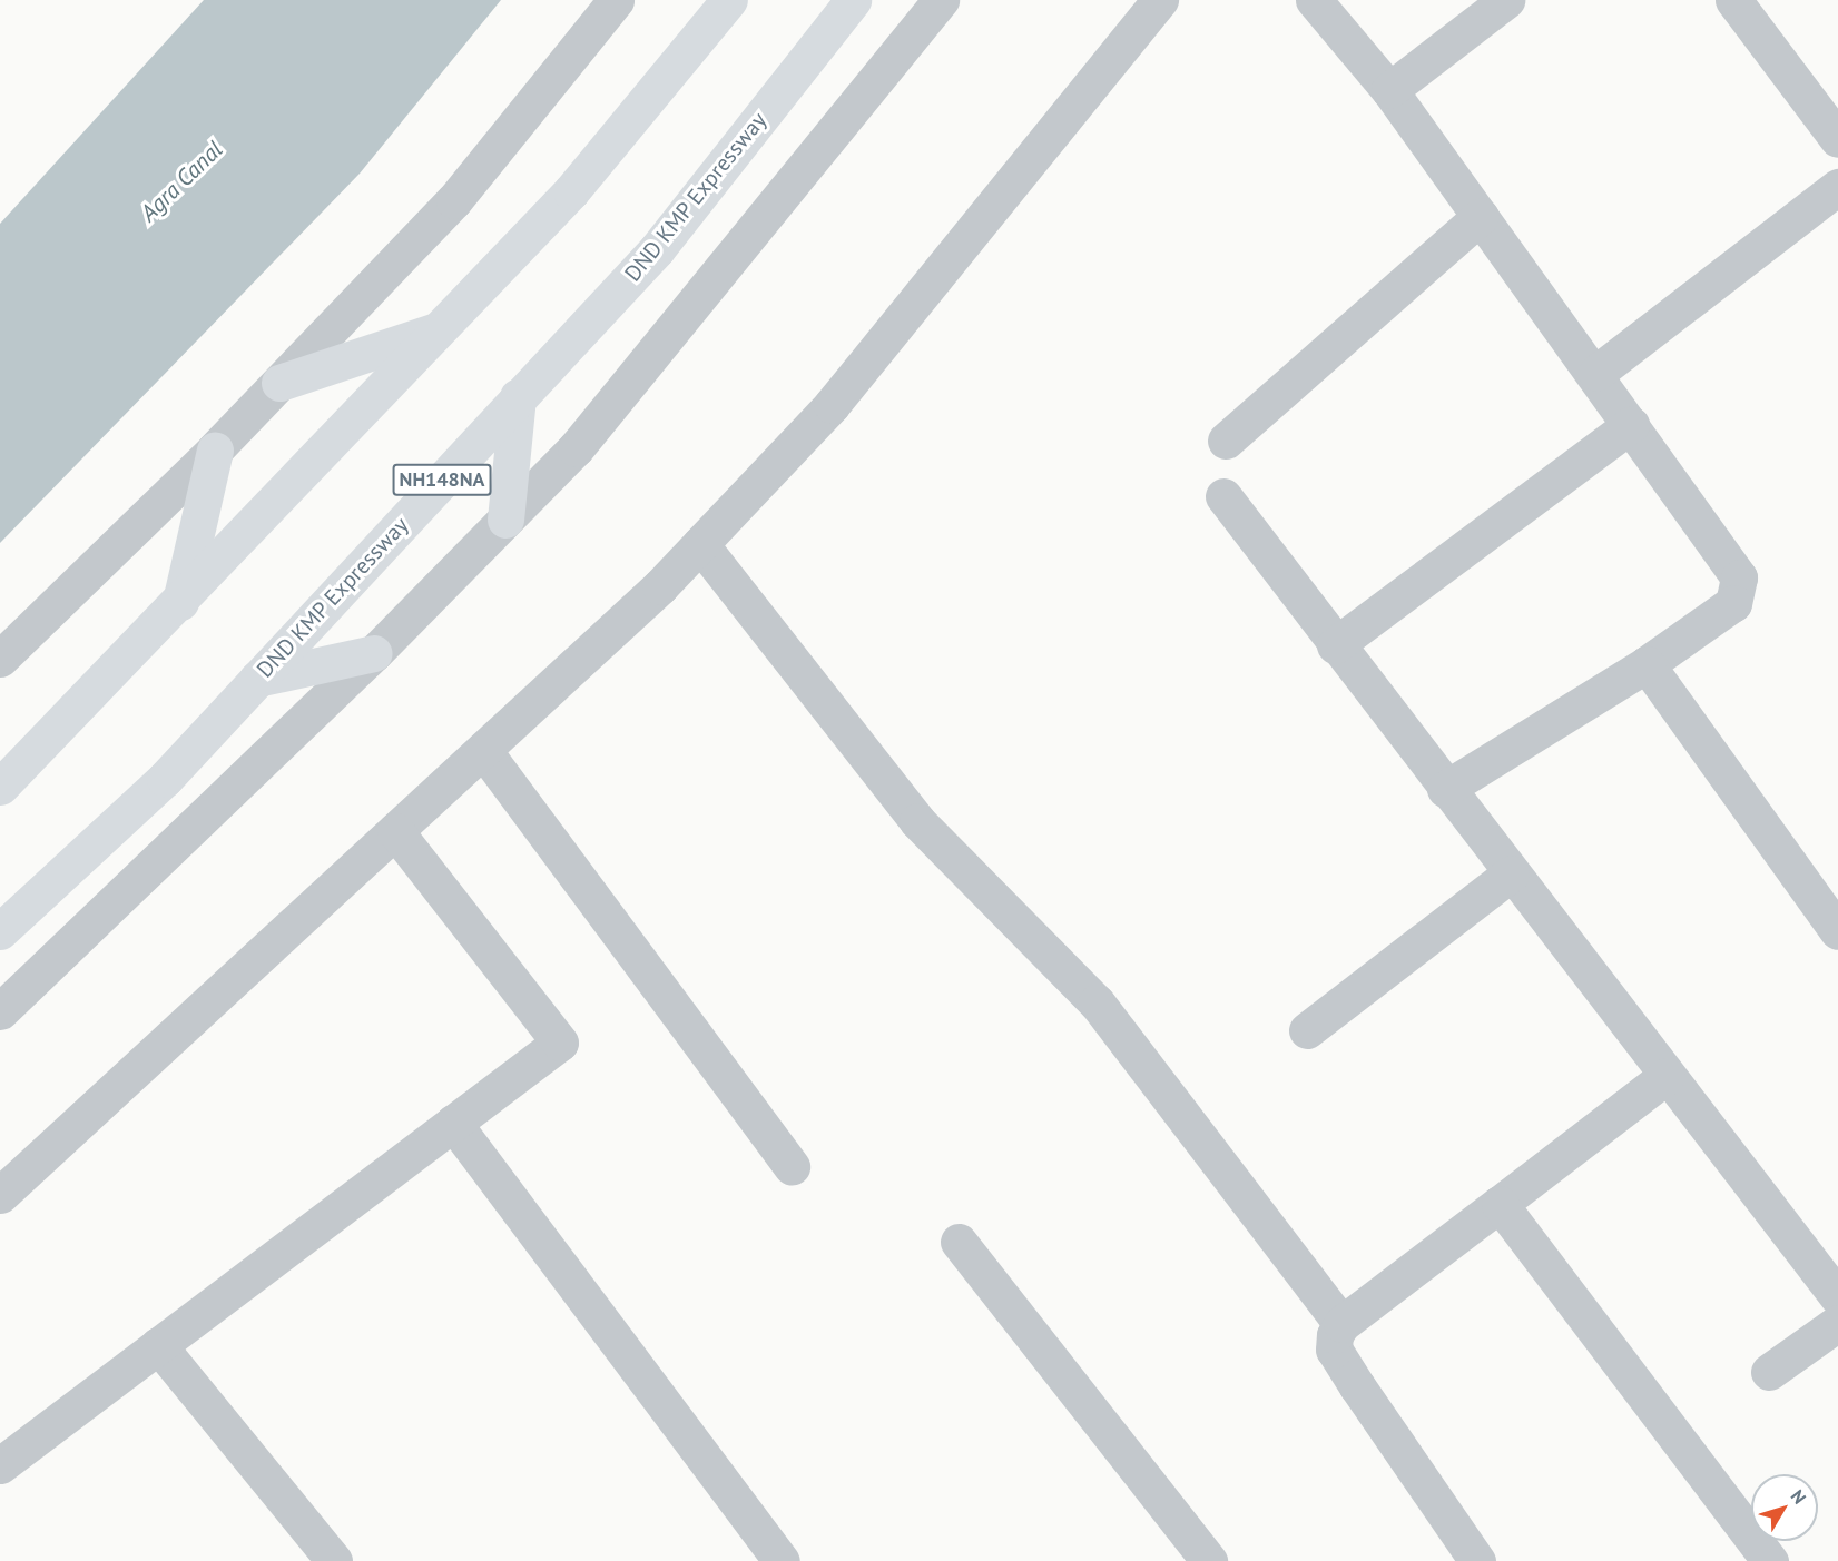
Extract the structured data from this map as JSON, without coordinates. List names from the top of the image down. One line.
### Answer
{"streets":{"highway":["DND KMP Expressway","NH148NA"]},"water":["Agra Canal"],"north":"top right"}
